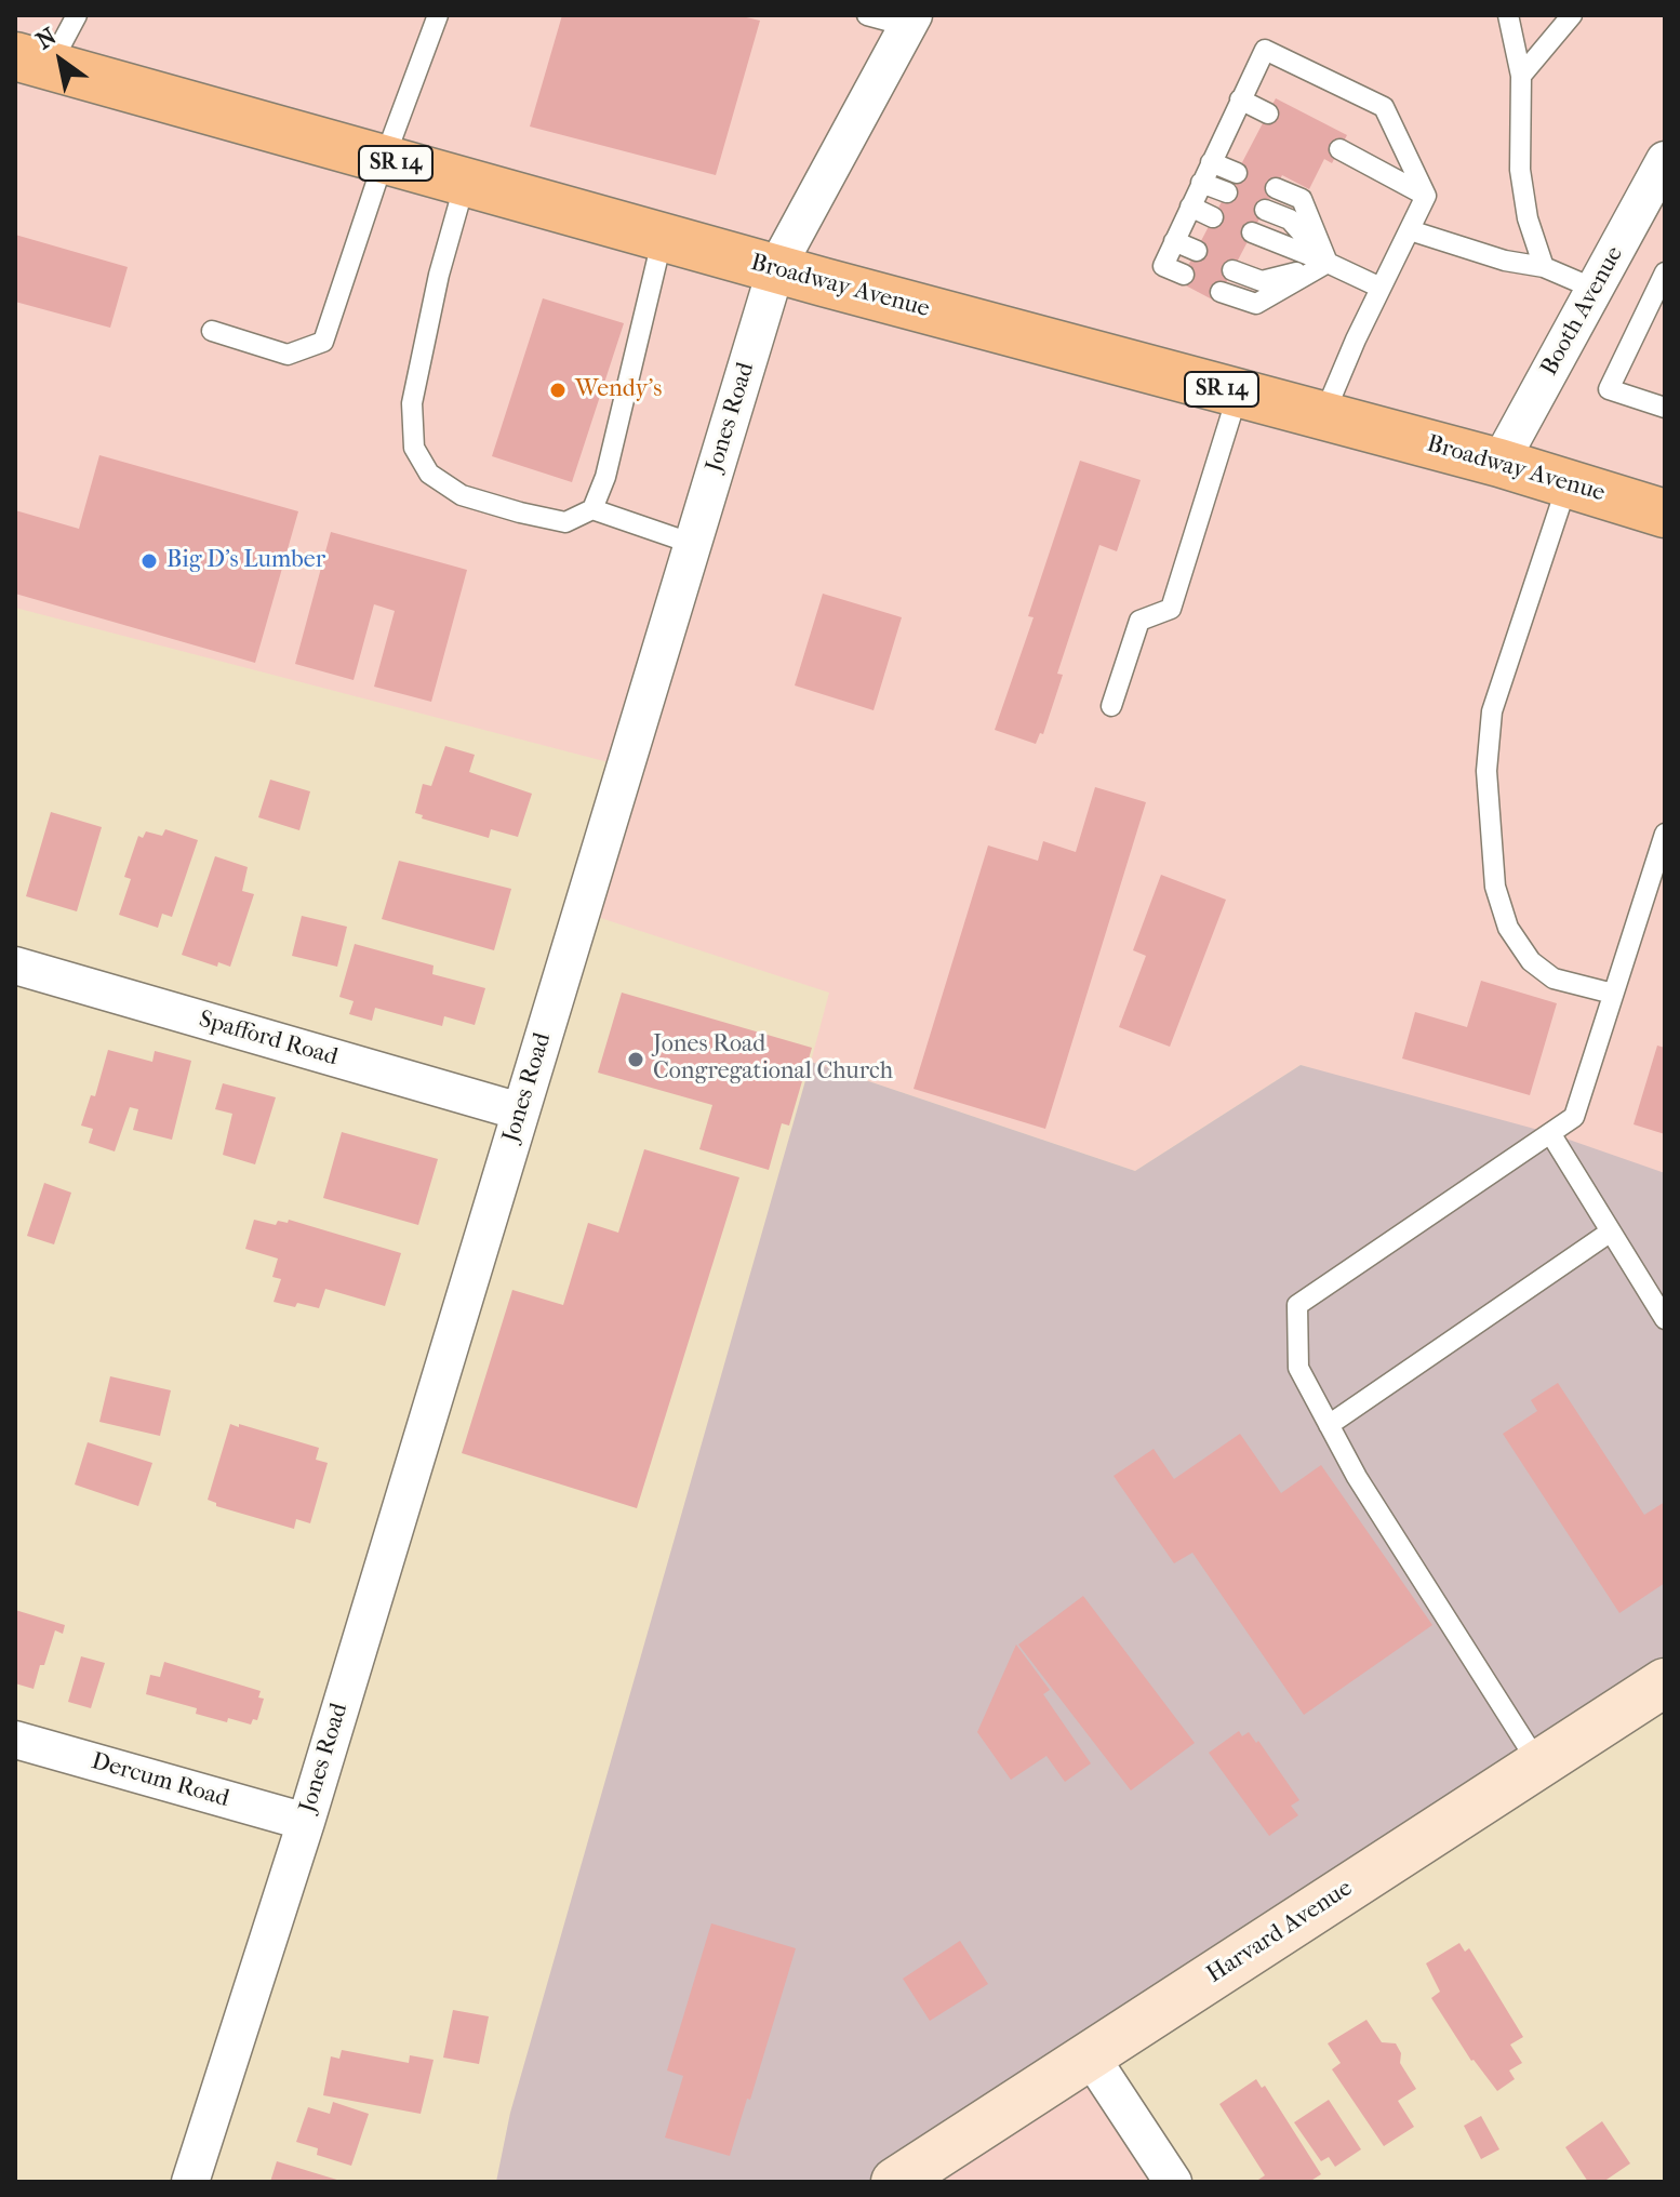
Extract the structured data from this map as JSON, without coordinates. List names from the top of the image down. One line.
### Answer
{"streets":{"main road":["SR 14","Broadway Avenue","Harvard Avenue"],"street":["Booth Avenue","Jones Road","Spafford Road","Dercum Road"]},"crossings":[["Broadway Avenue","Booth Avenue"],["Broadway Avenue","Jones Road"],["Jones Road","Spafford Road"],["Jones Road","Dercum Road"]],"places":["Wendy's","Big D's Lumber","Jones Road Congregational Church"],"north":"top left"}
